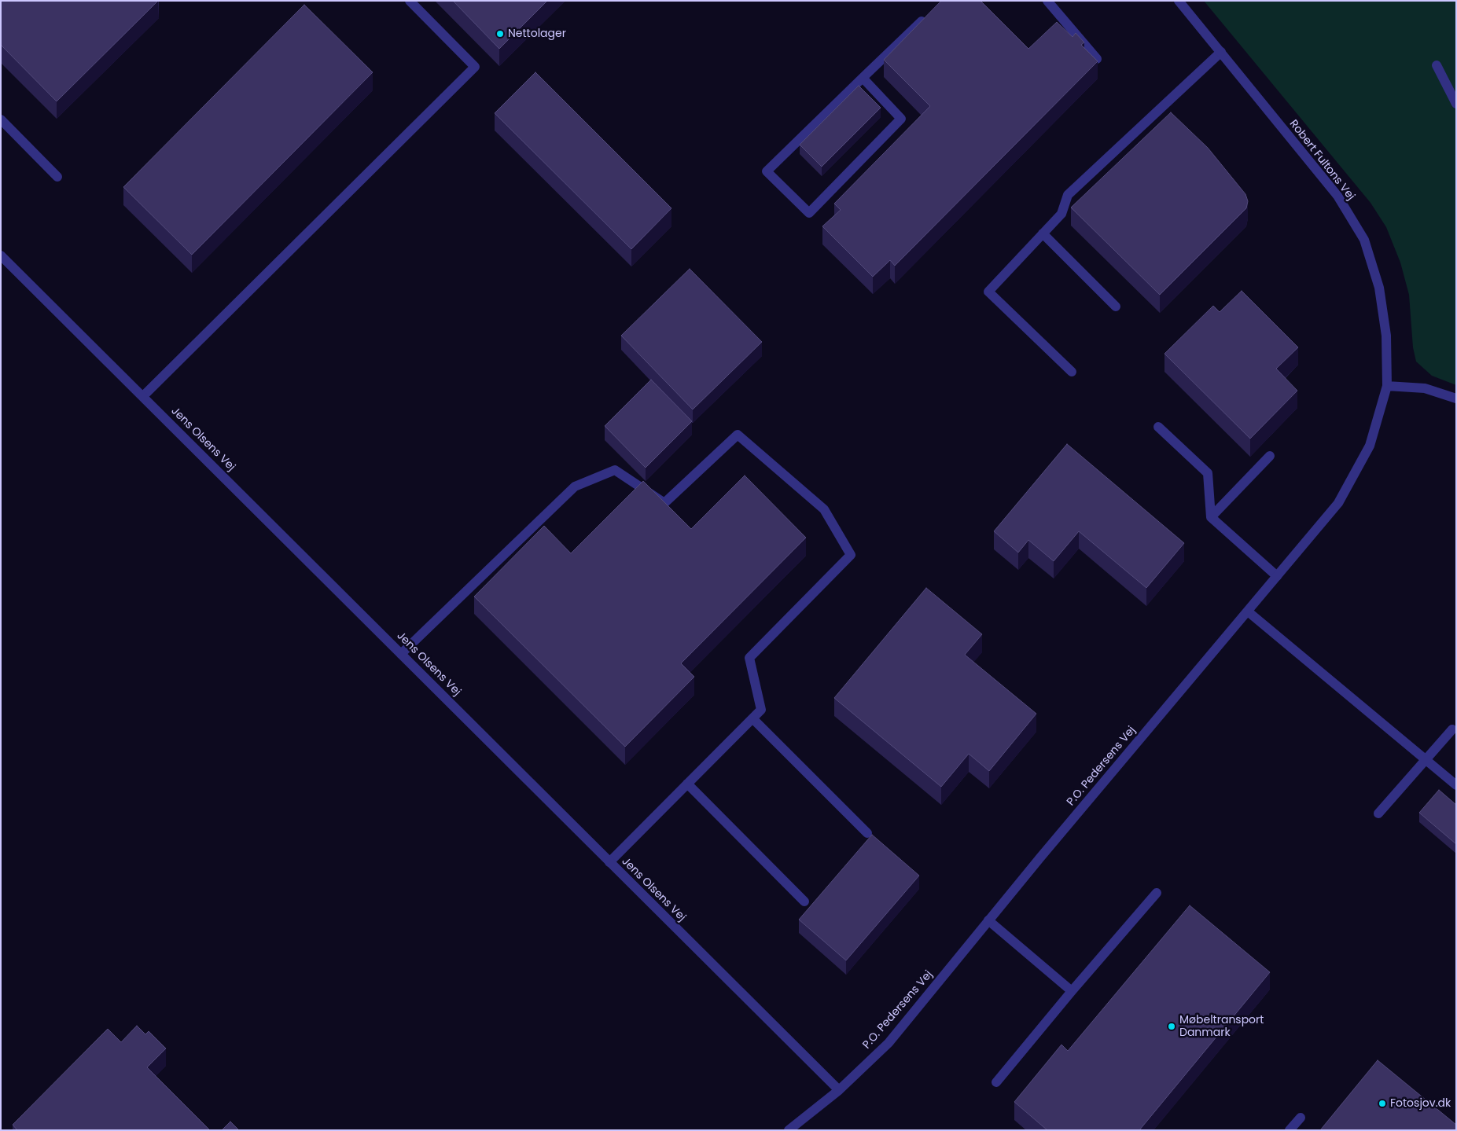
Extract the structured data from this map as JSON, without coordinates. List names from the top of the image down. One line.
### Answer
{"streets":{"street":["Robert Fultons Vej","Jens Olsens Vej","P.O. Pedersens Vej"]},"crossings":[["Robert Fultons Vej","P.O. Pedersens Vej"],["Jens Olsens Vej","P.O. Pedersens Vej"]],"places":["Nettolager","Møbeltransport Danmark","Fotosjov.dk"]}
